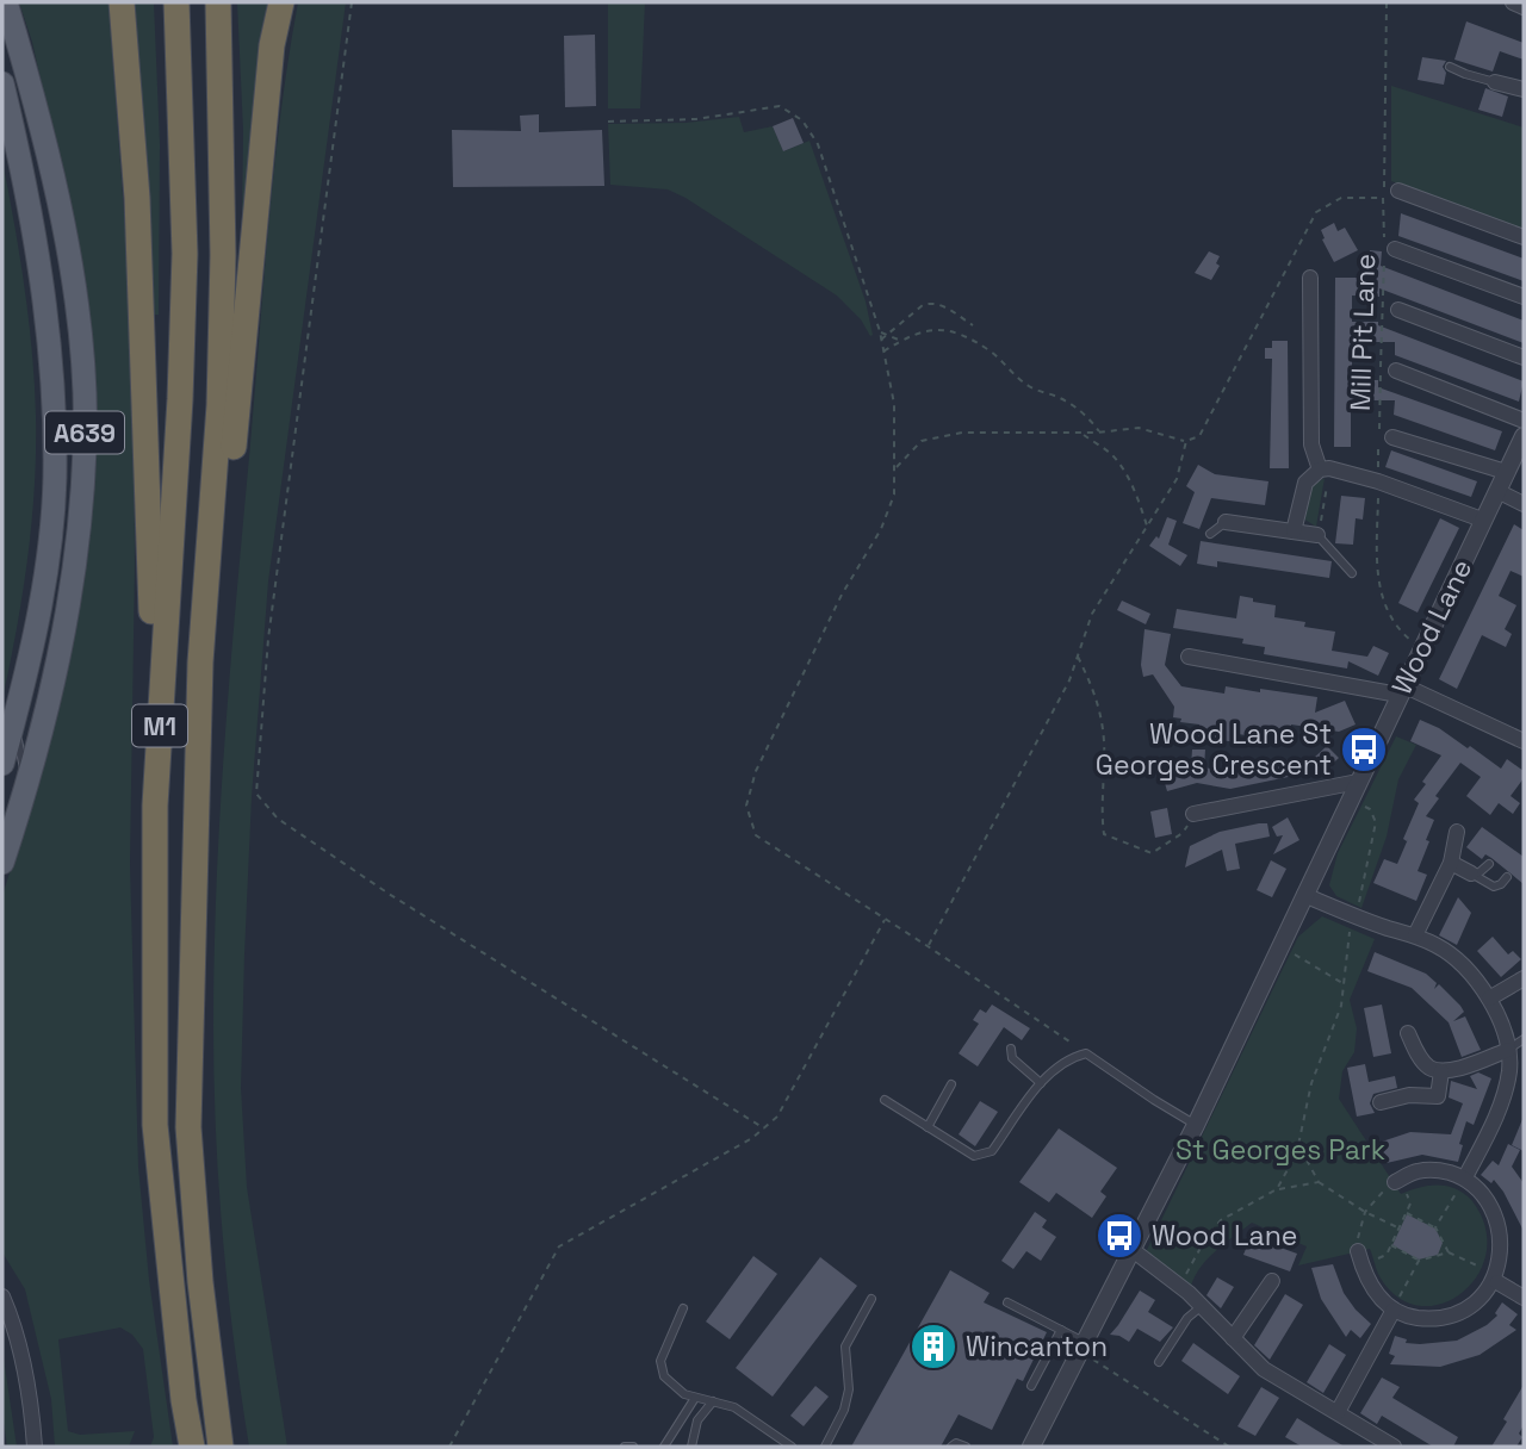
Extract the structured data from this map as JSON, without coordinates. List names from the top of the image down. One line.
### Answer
{"streets":{"highway":["M1"],"main road":["A639"],"street":["Wood Lane"],"path":["Mill Pit Lane"]},"crossings":[["Mill Pit Lane","Wood Lane"]],"parks":["St Georges Park"],"places":{"bus stop":["Wood Lane St Georges Crescent","Wood Lane"],"building":["Wincanton"]}}
